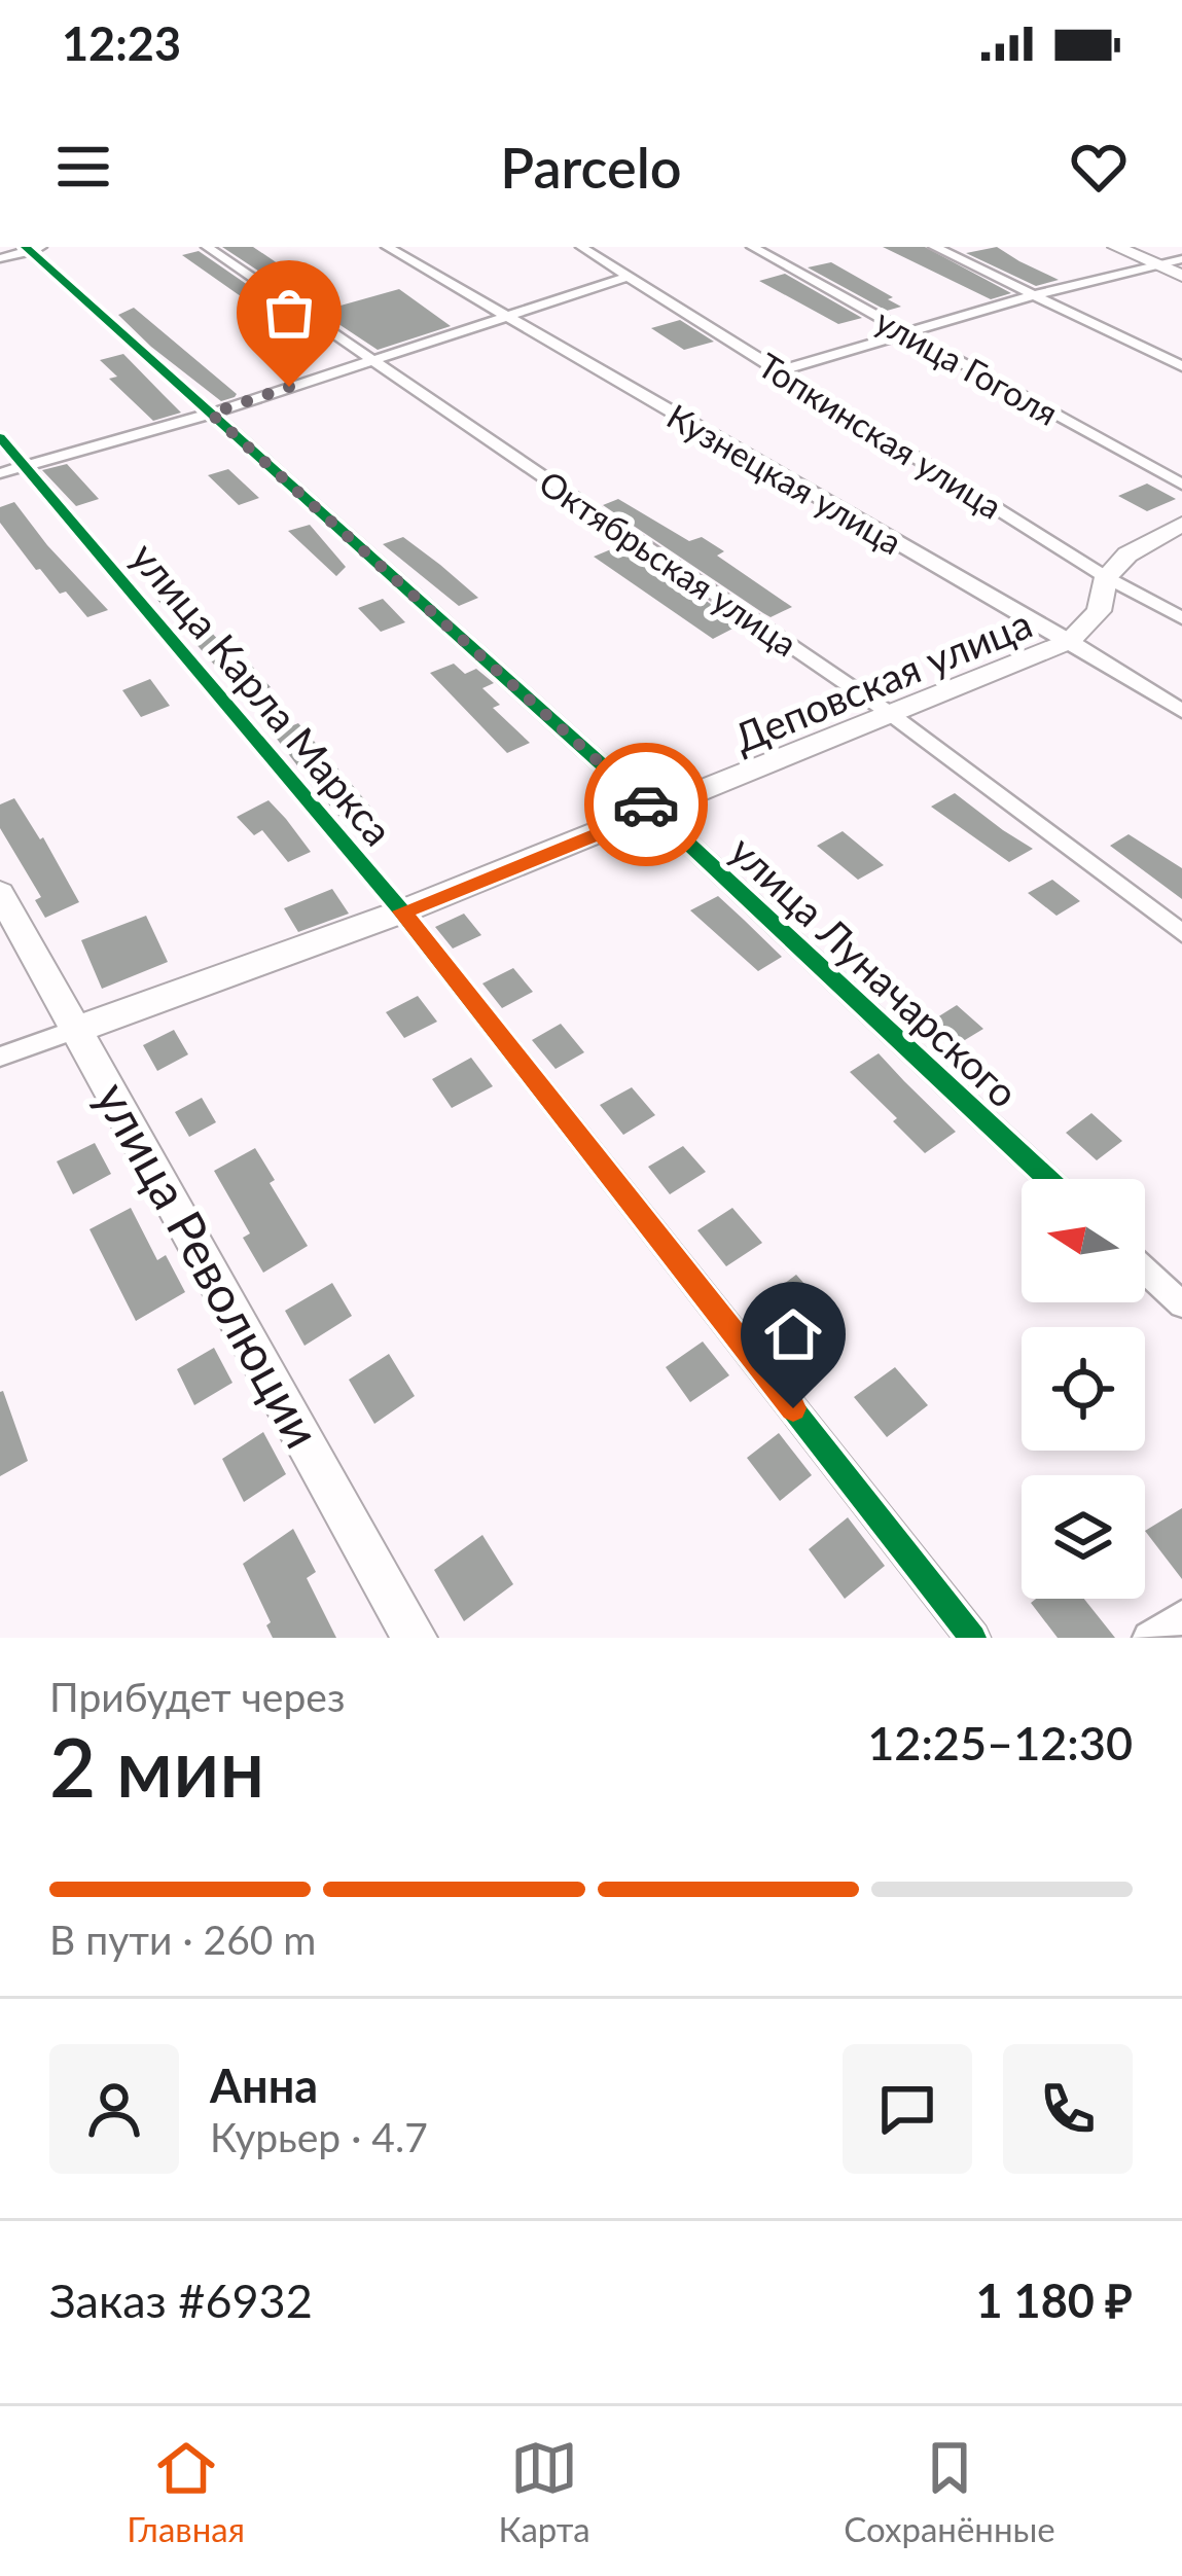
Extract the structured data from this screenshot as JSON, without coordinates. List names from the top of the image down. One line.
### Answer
{"streets":{"street":["улица Гоголя","Топкинская улица","Кузнецкая улица","Октябрьская улица","Деповская улица","улица Карла Маркса","улица Луначарского","улица Революции"]},"crossings":[["Топкинская улица","Деповская улица"],["Кузнецкая улица","Деповская улица"],["Октябрьская улица","Деповская улица"],["Деповская улица","улица Карла Маркса"],["Деповская улица","улица Луначарского"],["Деповская улица","улица Революции"]],"north":"left","page":{"status":"12:23","header":"Parcelo","heading":["2 мин","Прибудет через","12:25–12:30"],"panel":["Анна","Курьер · 4.7","Заказ #6932","1 180 ₽"],"bar":"В пути · 260 m","tabs":["Главная","Карта","Сохранённые"]}}
